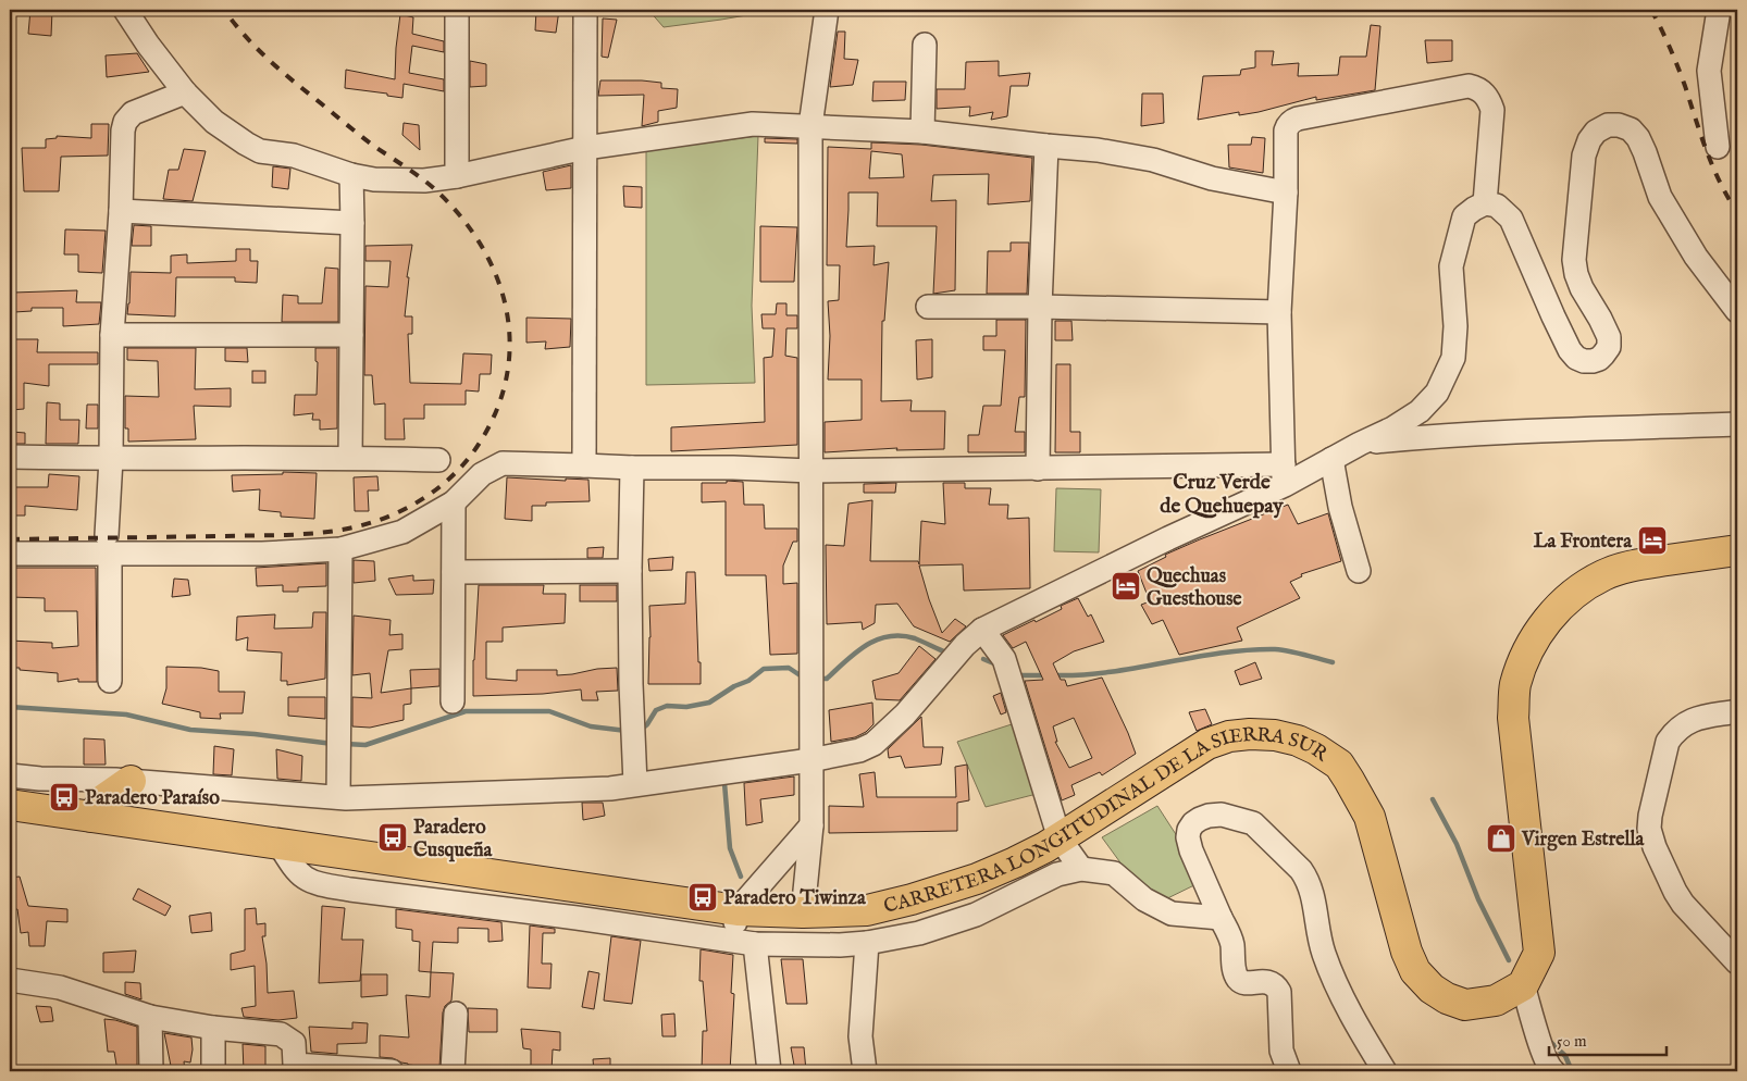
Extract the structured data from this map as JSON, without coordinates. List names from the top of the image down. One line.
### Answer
{"streets":{"highway":["CARRETERA LONGITUDINAL DE LA SIERRA SUR"]},"districts":["Cruz Verde de Quehuepay"],"places":{"hotel":["La Frontera","Quechuas Guesthouse"],"bus stop":["Paradero Paraíso","Paradero Cusqueña","Paradero Tiwinza"],"shop":["Virgen Estrella"]},"scale_bar":"50 m"}
